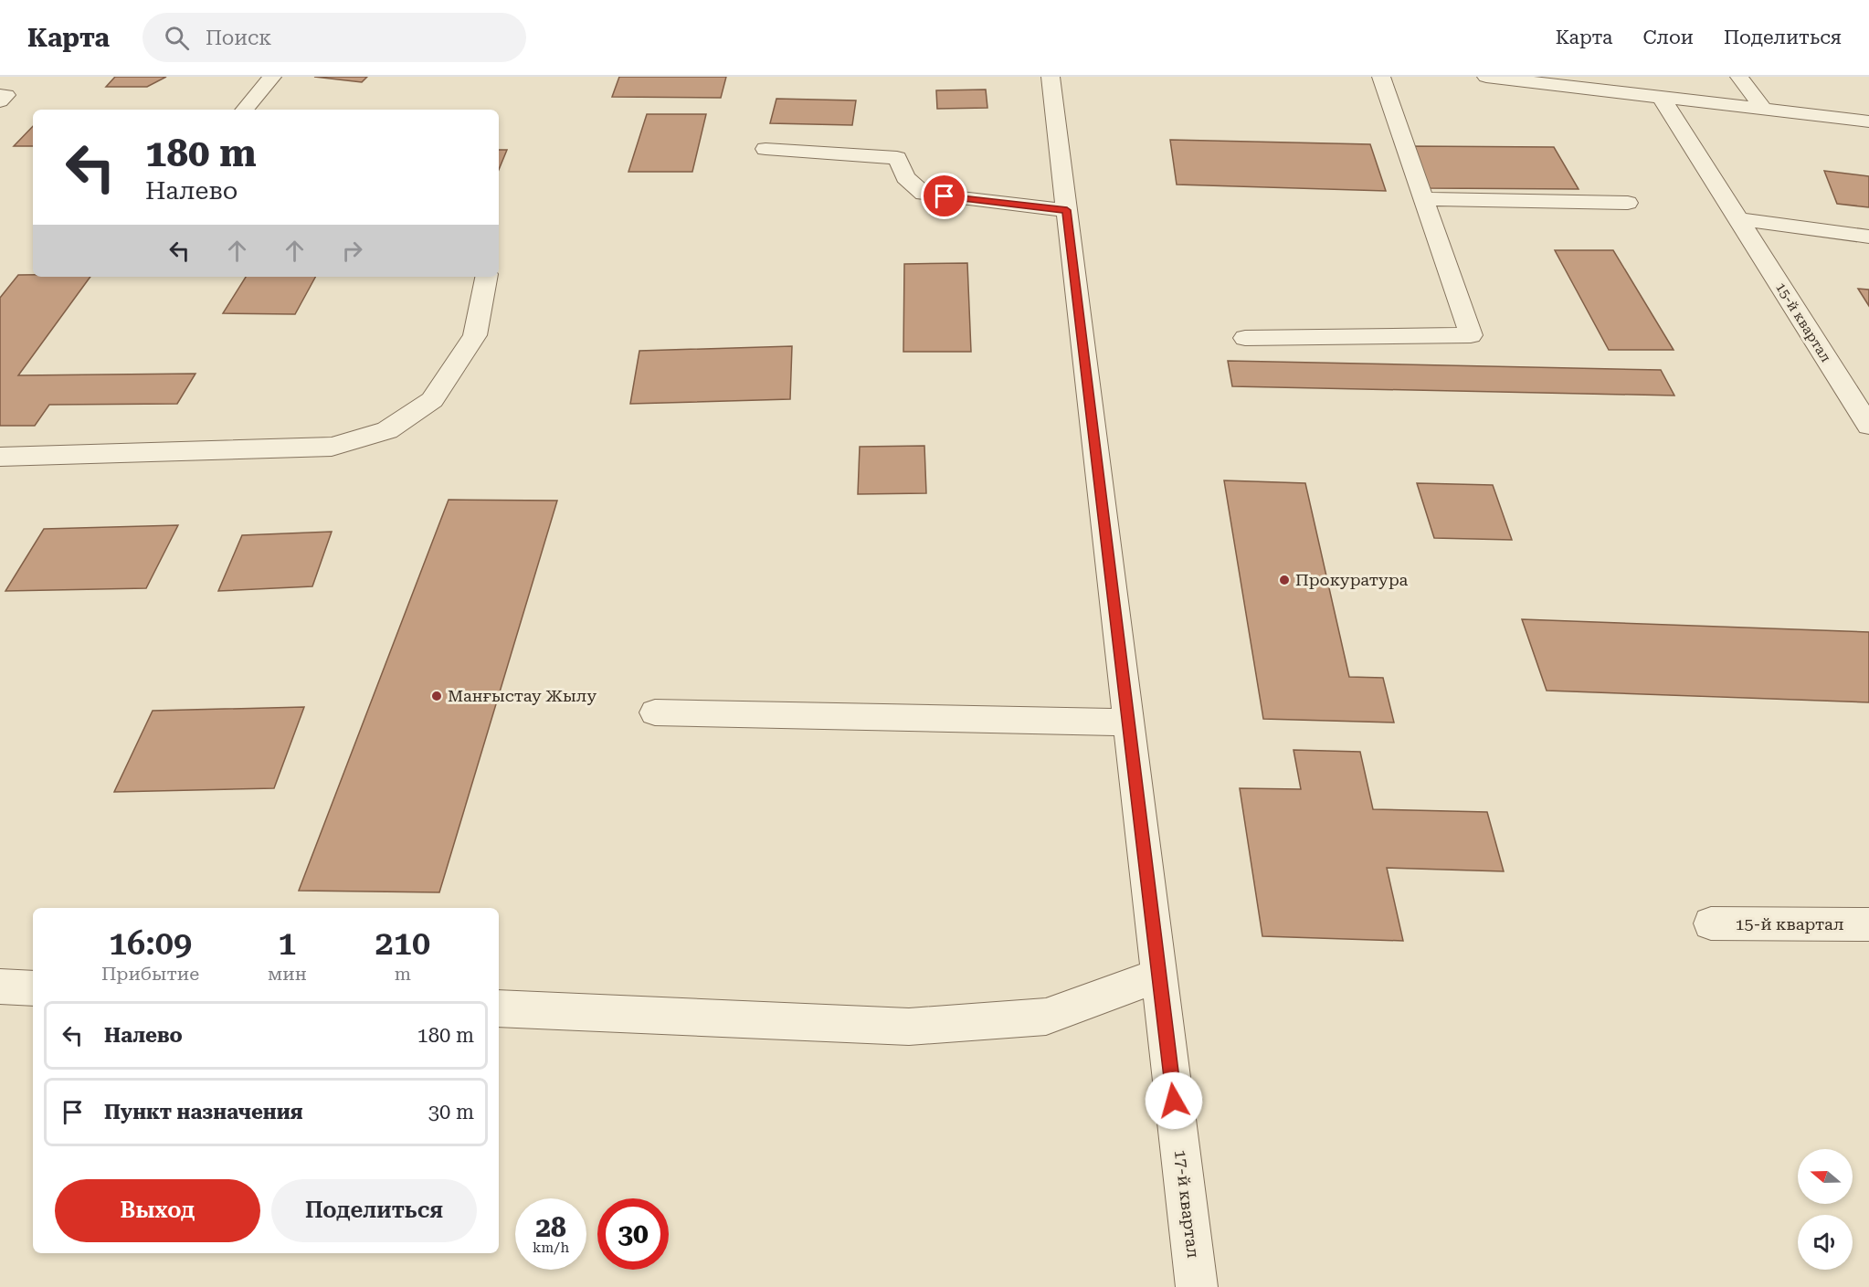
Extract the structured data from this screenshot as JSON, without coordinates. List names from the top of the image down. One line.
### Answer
{"streets":{"street":["15-й квартал","17-й квартал"]},"places":["Прокуратура","Манғыстау Жылу"],"north":"left","page":{"header":"Карта","search":"Поиск","nav":["Карта","Слои","Поделиться"],"turn":["180 m","Налево"],"eta":["16:09","Прибытие","1","мин","210","m"],"list":[{"name":"Налево","value":"180 m"},{"name":"Пункт назначения","value":"30 m"}],"buttons":["Выход","Поделиться"],"speed":"28 km/h","limit":"30"}}
